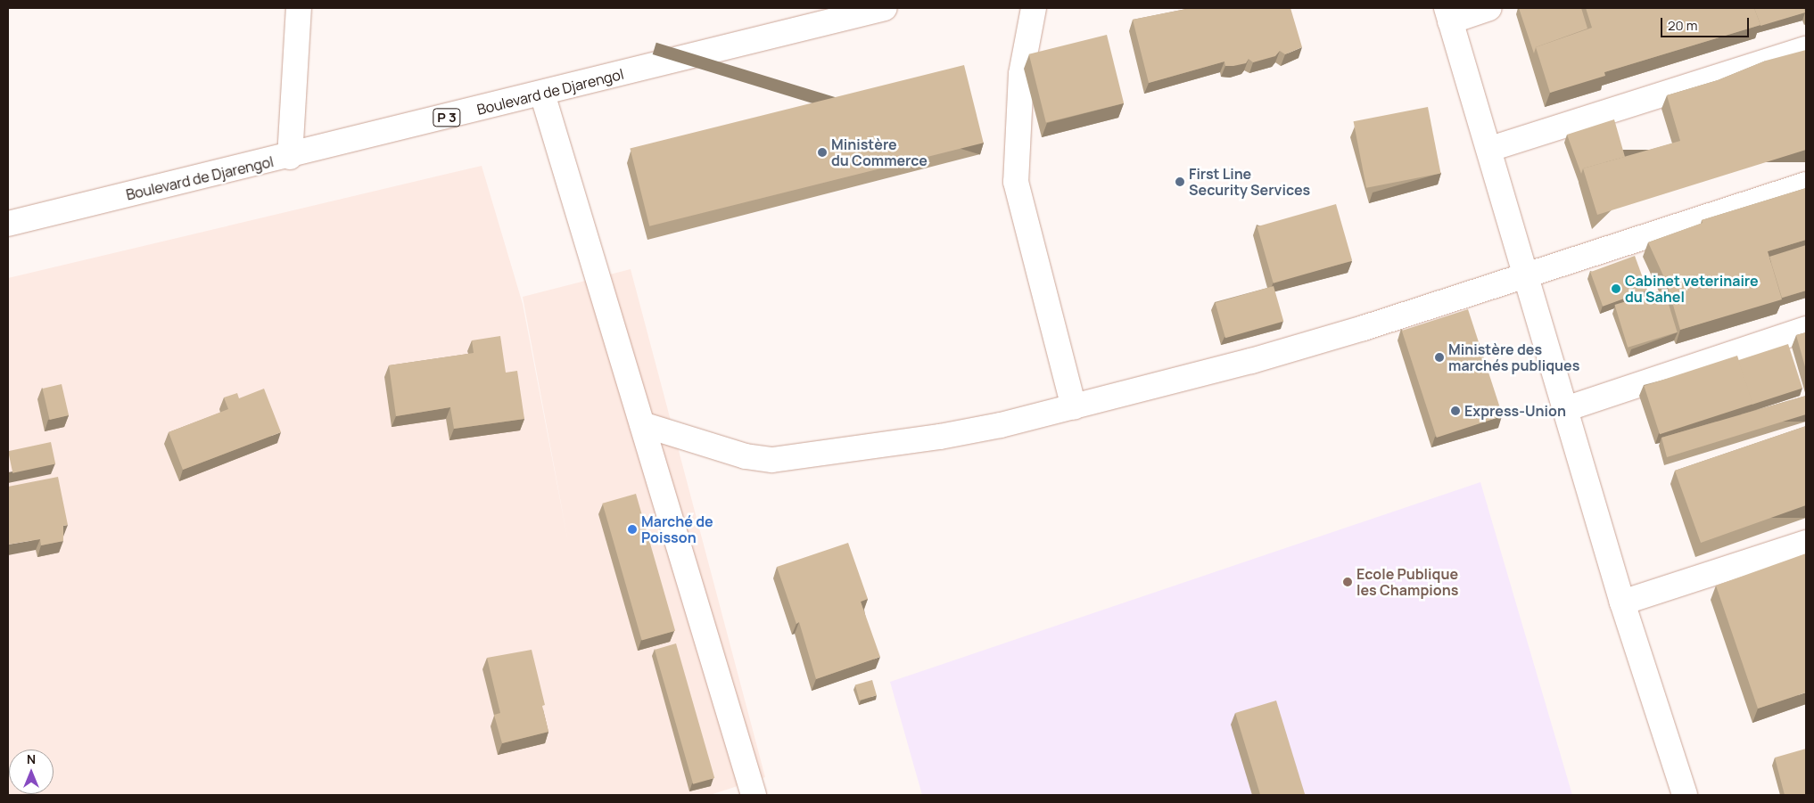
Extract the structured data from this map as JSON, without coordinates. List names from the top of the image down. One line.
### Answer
{"streets":{"street":["Boulevard de Djarengol","P 3"]},"places":["Ministère du Commerce","First Line Security Services","Cabinet veterinaire du Sahel","Ministère des marchés publiques","Express-Union","Marché de Poisson","Ecole Publique les Champions"],"scale_bar":"20 m","north":"top"}
